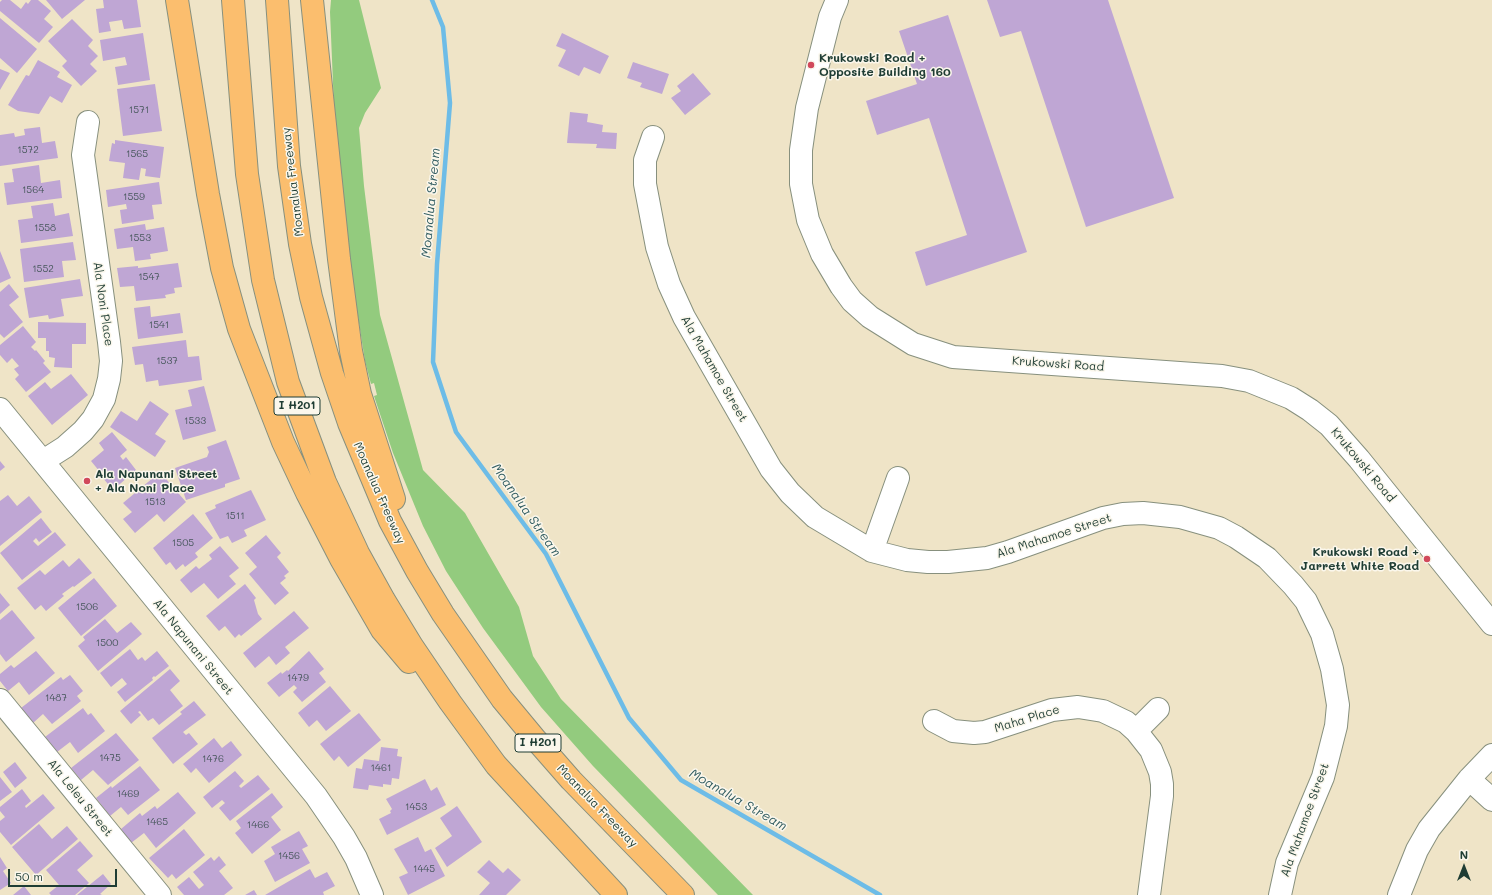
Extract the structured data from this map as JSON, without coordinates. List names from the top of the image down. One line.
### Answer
{"streets":{"highway":["Moanalua Freeway","I H201"],"street":["Ala Noni Place","Krukowski Road","Ala Mahamoe Street","Ala Napunani Street","Maha Place","Ala Leleu Street"]},"crossings":[["Ala Noni Place","Ala Napunani Street"]],"water":["Moanalua Stream"],"places":["Krukowski Road + Opposite Building 160","Ala Napunani Street + Ala Noni Place","Krukowski Road + Jarrett White Road"],"house_numbers":["1571","1572","1565","1564","1559","1558","1553","1552","1547","1541","1537","1533","1513","1511","1505","1506","1500","1479","1487","1475","1476","1461","1469","1453","1465","1466","1456","1445"],"scale_bar":"50 m","north":"top"}
